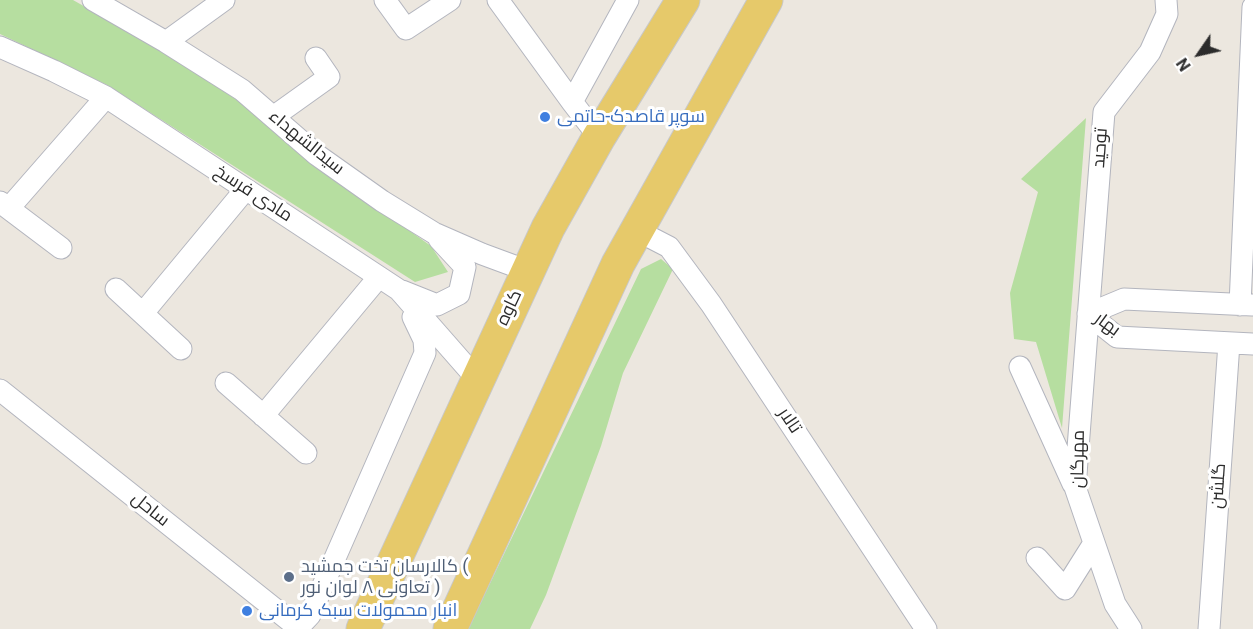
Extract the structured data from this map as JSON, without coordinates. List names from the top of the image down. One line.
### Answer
{"streets":{"main road":["کاوه"],"street":["سیدالشهداء","توحید","مادی فرسخ","بهار","تالار","مهرگان","گلشن","ساحل"]},"crossings":[["سیدالشهداء","کاوه"],["توحید","بهار"],["توحید","مهرگان"],["مادی فرسخ","کاوه"],["بهار","مهرگان"],["بهار","گلشن"]],"places":["سوپر قاصدک-حاتمی","کالارسان تخت جمشید ( تعاونی ۸ لوان نور )","انبار محمولات سبک کرمانی"],"north":"bottom left"}
